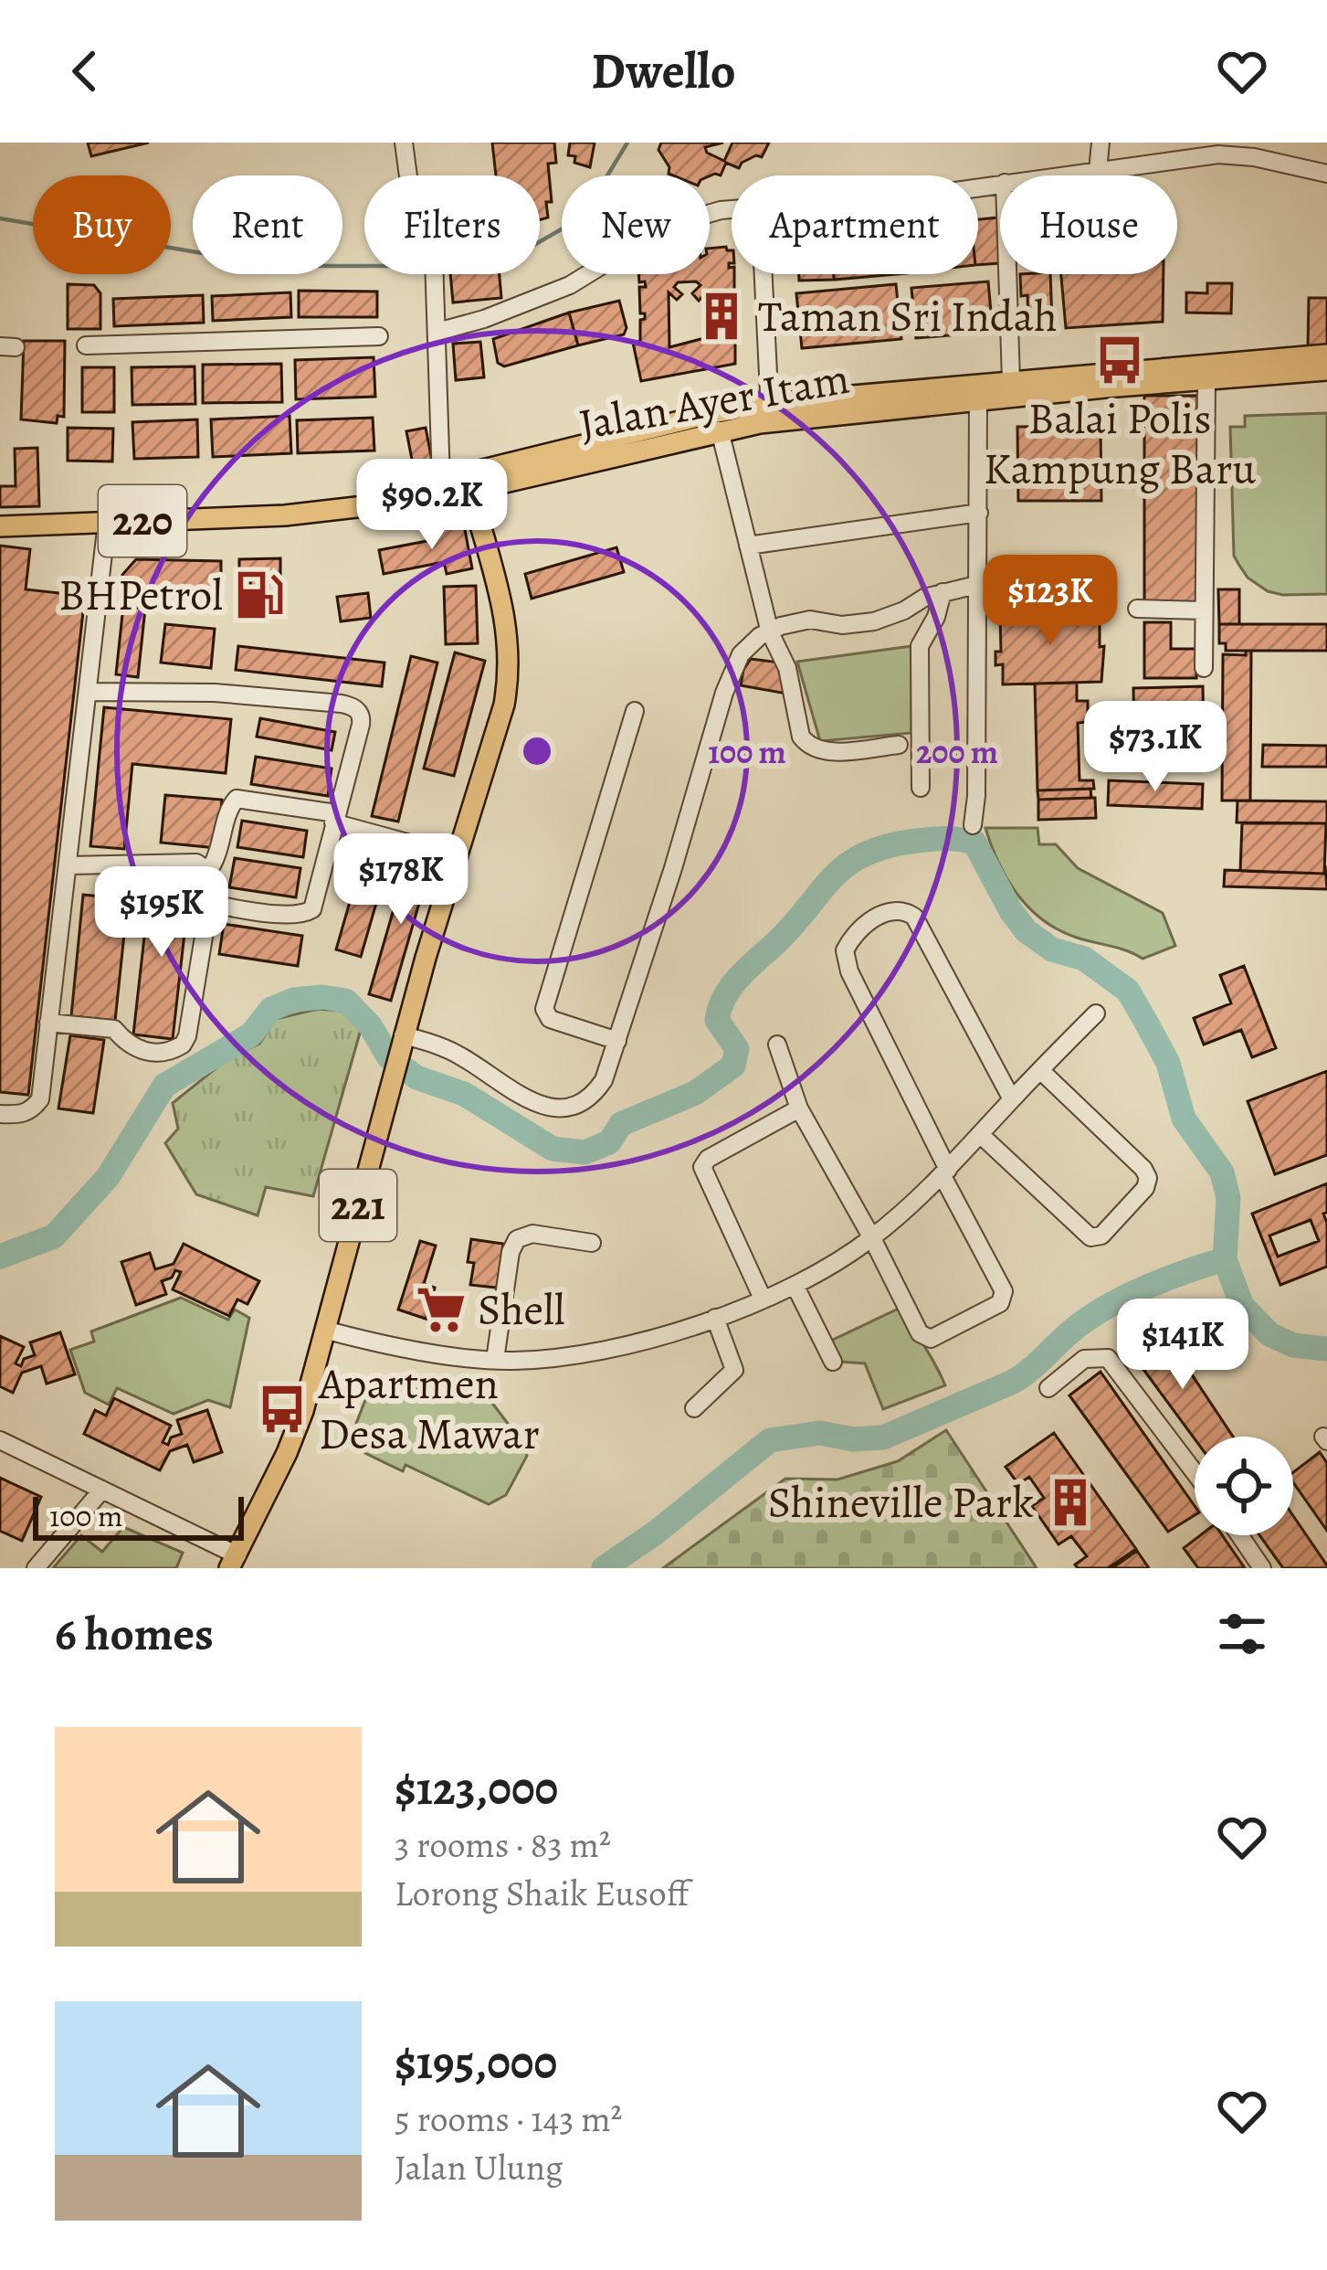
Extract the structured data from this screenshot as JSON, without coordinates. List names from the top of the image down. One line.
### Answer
{"streets":{"main road":["Jalan Ayer Itam","220","221"]},"crossings":[["Jalan Ayer Itam","221"]],"places":{"building":["Taman Sri Indah","Shineville Park"],"bus stop":["Balai Polis Kampung Baru","Apartmen Desa Mawar"],"fuel station":["BHPetrol"],"supermarket":["Shell"]},"scale_bar":"100 m","page":{"header":"Dwello","chip":["Buy","Rent","Filters","New","Apartment","House"],"price":["$90.2K","$123K","$73.1K","$178K","$195K","$141K"],"scale":"100 m","heading":"6 homes","list":[{"name":"$123,000","note":"3 rooms · 83 m² · Lorong Shaik Eusoff"},{"name":"$195,000","note":"5 rooms · 143 m² · Jalan Ulung"}]},"rings":["100 m","200 m"]}
